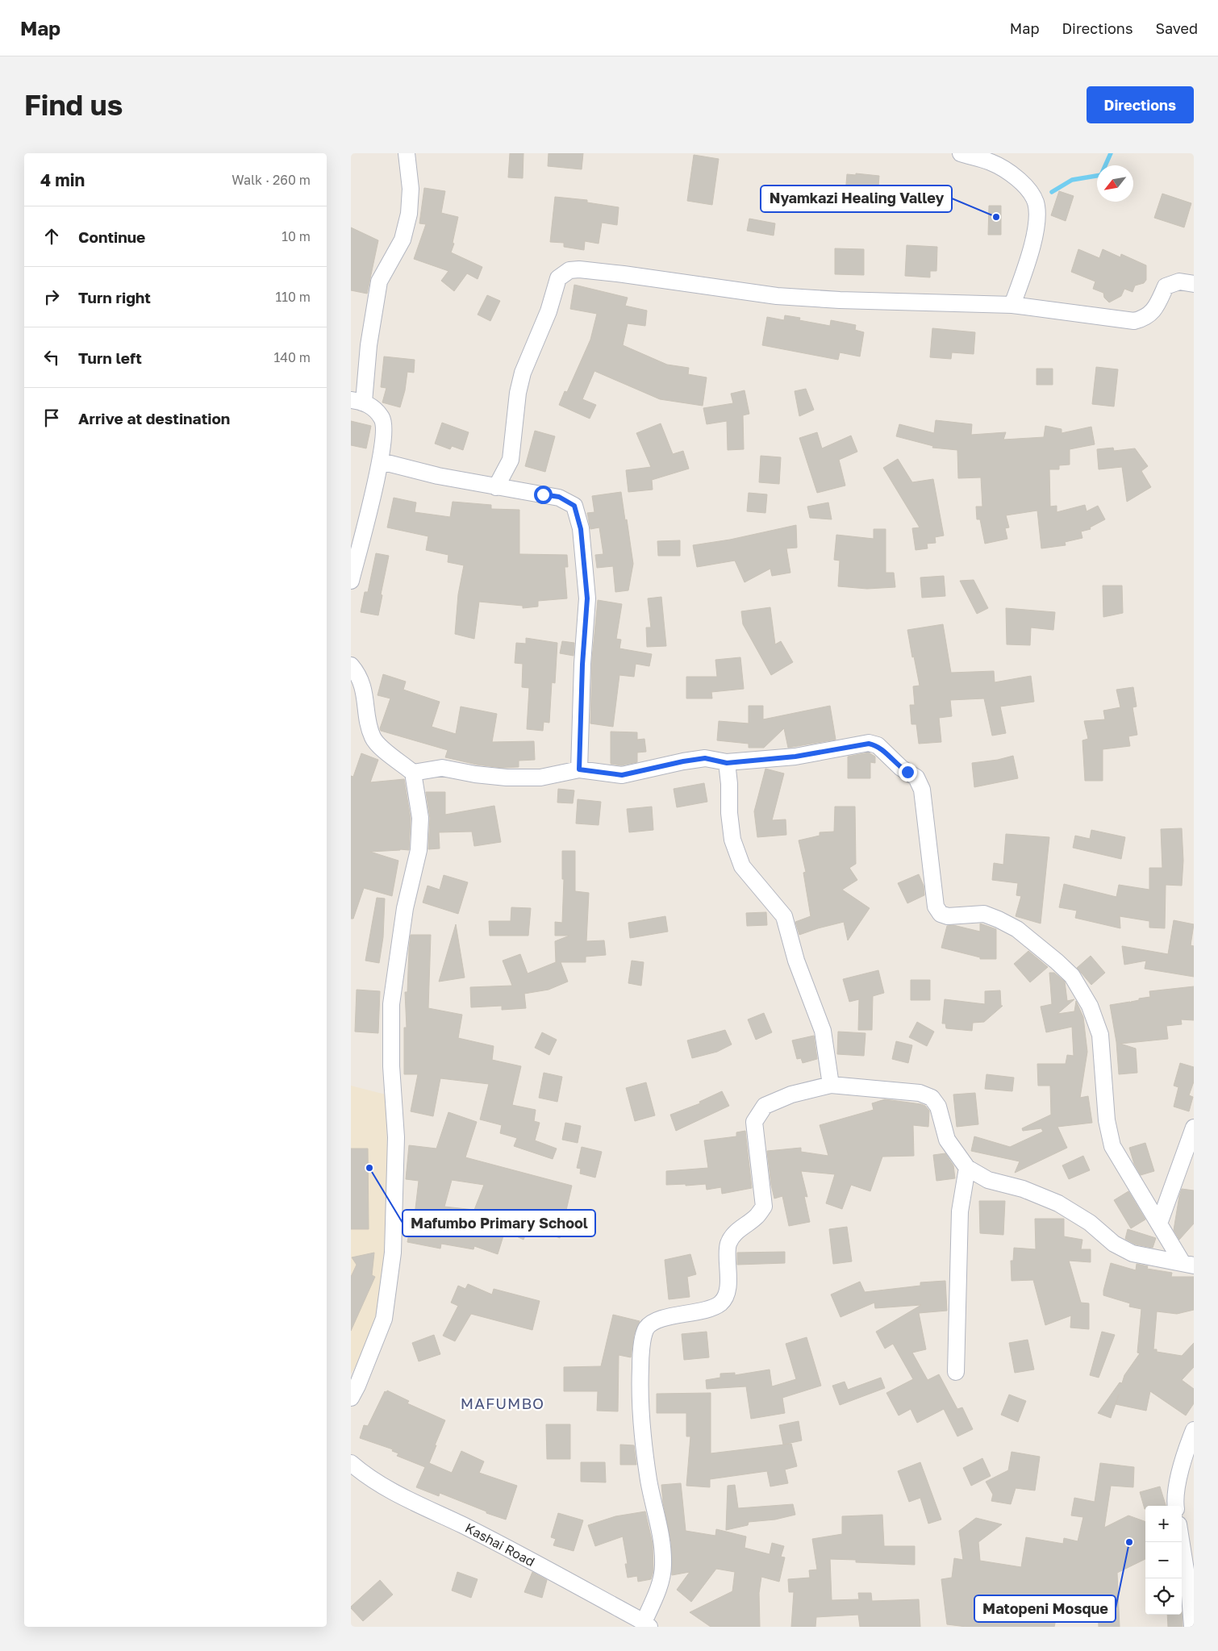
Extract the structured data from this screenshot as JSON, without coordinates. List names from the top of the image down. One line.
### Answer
{"streets":{"street":["Kashai Road"]},"districts":["MAFUMBO"],"places":["Nyamkazi Healing Valley","Mafumbo Primary School","Matopeni Mosque"],"north":"bottom left","page":{"header":"Map","nav":["Map","Directions","Saved"],"buttons":"Directions","title":"Find us","heading":["4 min","Walk · 260 m"],"list":[["Continue","10 m"],["Turn right","110 m"],["Turn left","140 m"],"Arrive at destination"],"map_buttons":["+","−"]}}
